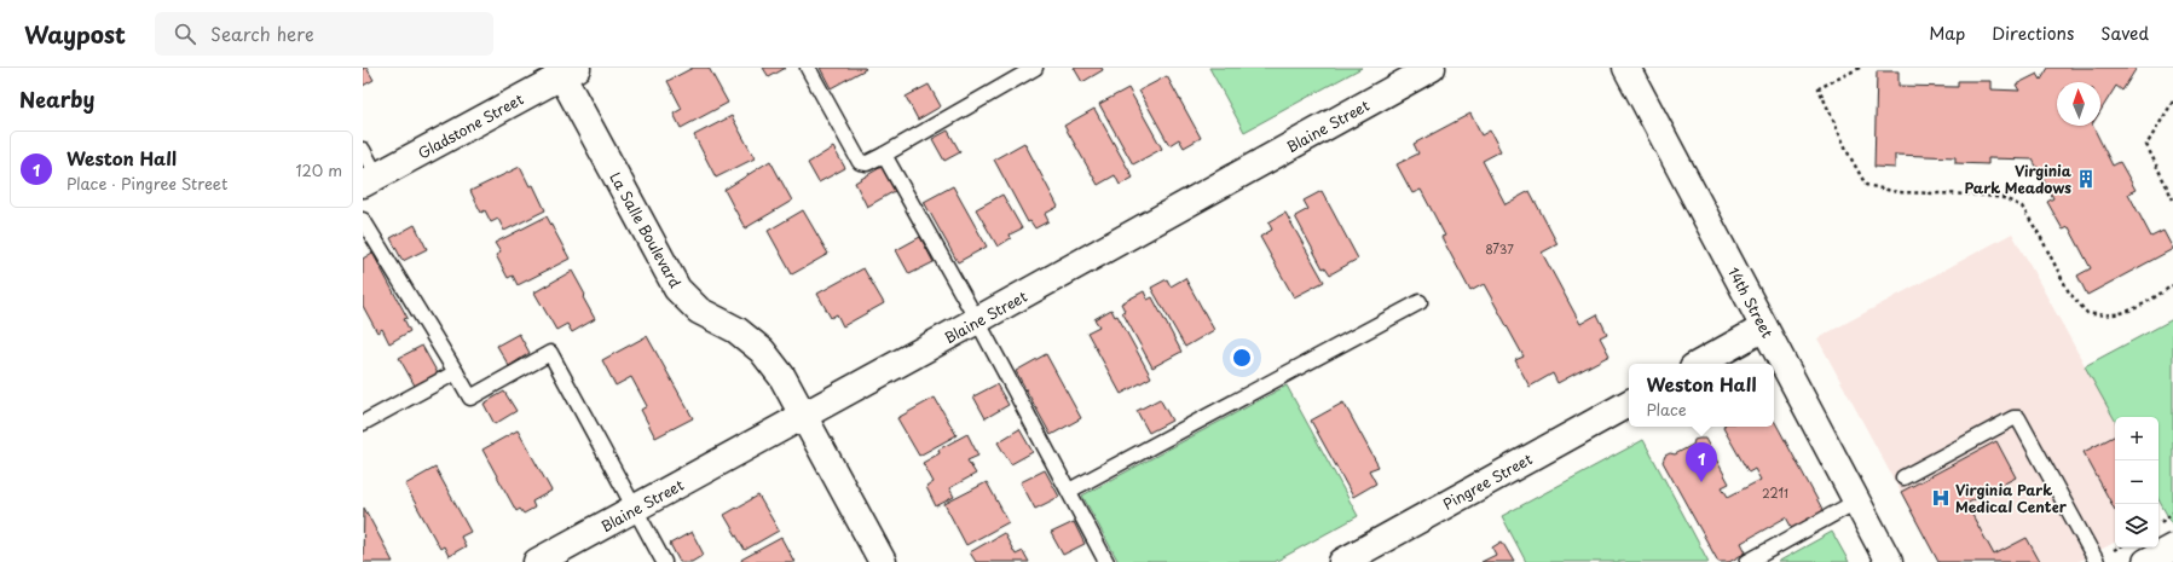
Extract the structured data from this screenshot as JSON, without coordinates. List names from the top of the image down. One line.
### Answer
{"streets":{"street":["Gladstone Street","Blaine Street","La Salle Boulevard","14th Street","Pingree Street"]},"crossings":[["Gladstone Street","La Salle Boulevard"],["Blaine Street","La Salle Boulevard"]],"places":{"building":["Virginia Park Meadows"],"hospital":["Virginia Park Medical Center"]},"house_numbers":["8737","2211"],"north":"top","page":{"header":"Waypost","search":"Search here","nav":["Map","Directions","Saved"],"heading":"Nearby","list":[{"mark":"1","name":"Weston Hall","note":"Place · Pingree Street","value":"120 m"}],"popup":["Weston Hall","Place"],"map_buttons":["+","−"],"pins":"1"}}
